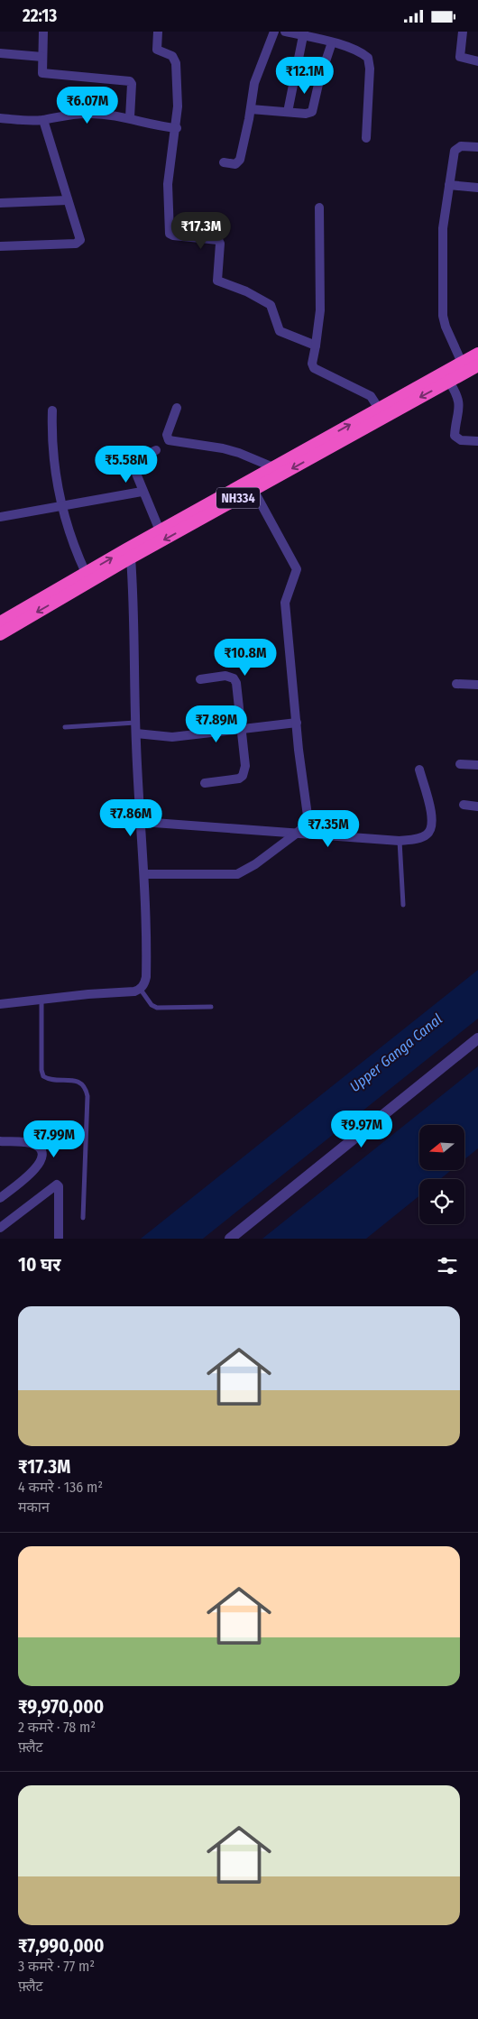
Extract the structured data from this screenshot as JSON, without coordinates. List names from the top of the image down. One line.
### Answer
{"streets":{"highway":["NH334"]},"water":["Upper Ganga Canal"],"north":"left","page":{"status":"22:13","price":["₹12.1M","₹6.07M","₹17.3M","₹5.58M","₹10.8M","₹7.89M","₹7.86M","₹7.35M","₹9.97M","₹7.99M"],"heading":"10 घर","list":[{"name":"₹17.3M","note":"4 कमरे · 136 m² · मकान"},{"name":"₹9,970,000","note":"2 कमरे · 78 m² · फ़्लैट"},{"name":"₹7,990,000","note":"3 कमरे · 77 m² · फ़्लैट"}]}}
